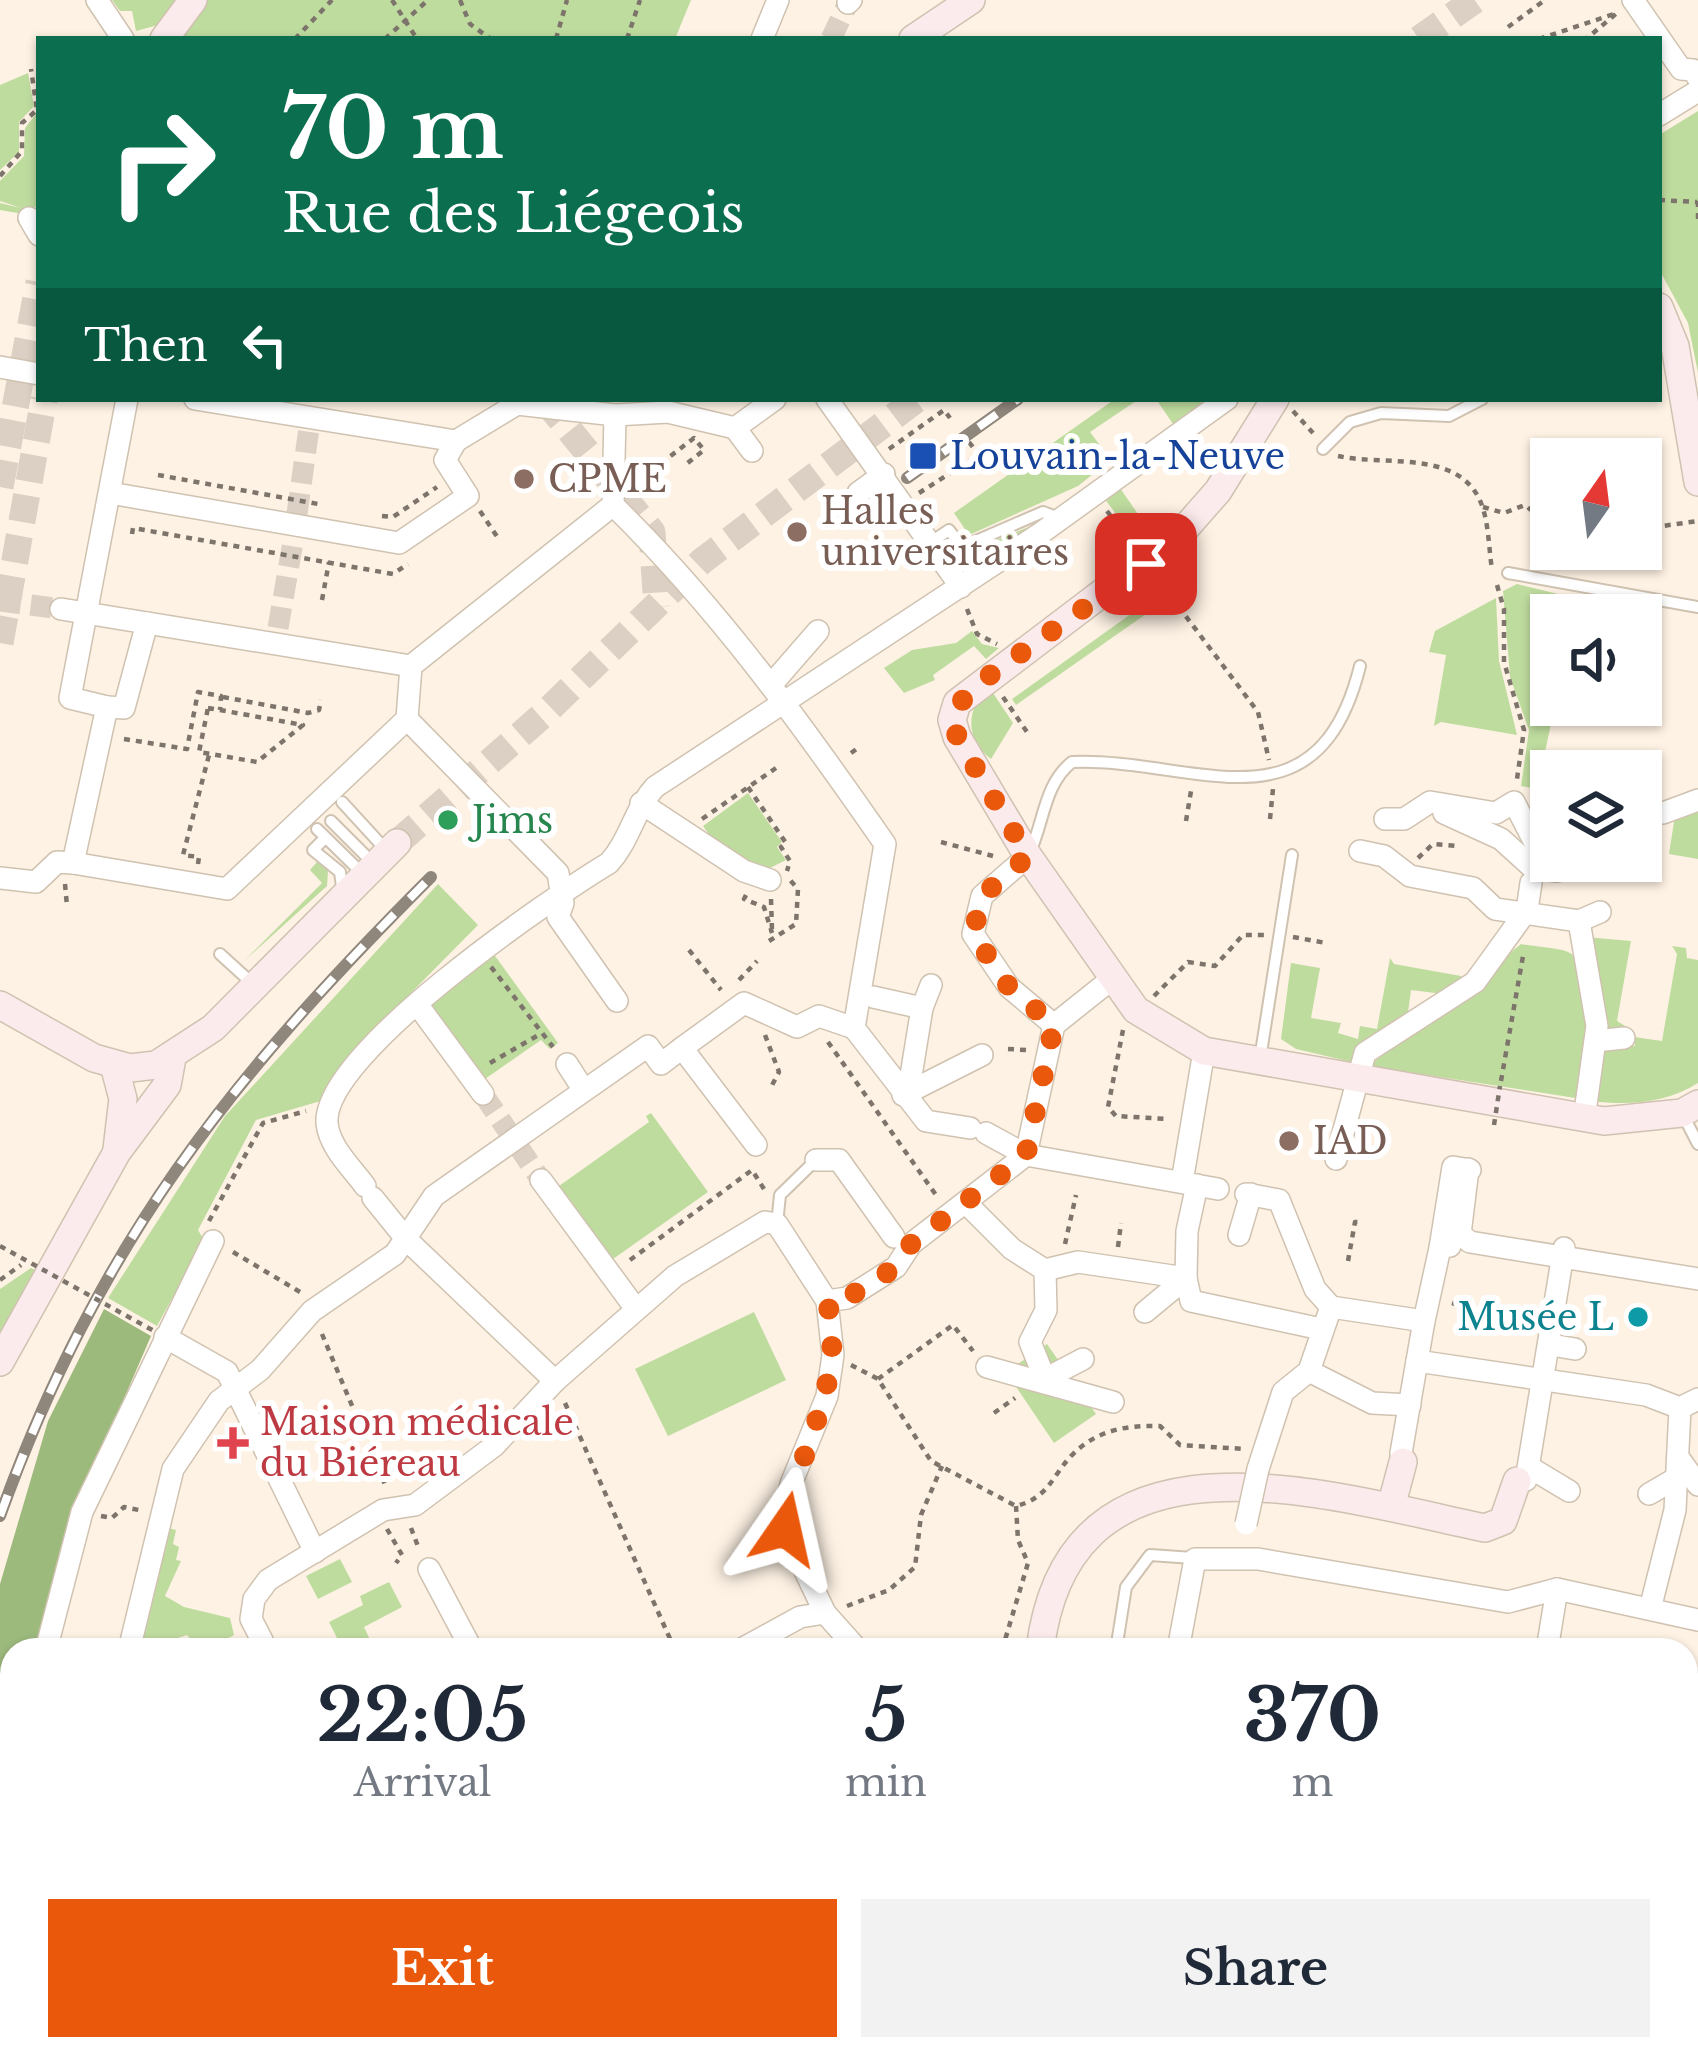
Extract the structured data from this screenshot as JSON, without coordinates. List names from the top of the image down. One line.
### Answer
{"places":{"transit":["Louvain-la-Neuve"],"other":["CPME","Halles universitaires","Jims","IAD","Musée L"],"health":["Maison médicale du Biéreau"]},"north":"top","page":{"turn":["70 m","Rue des Liégeois"],"then":"Then","eta":["22:05","Arrival","5","min","370","m"],"buttons":["Exit","Share"]}}
